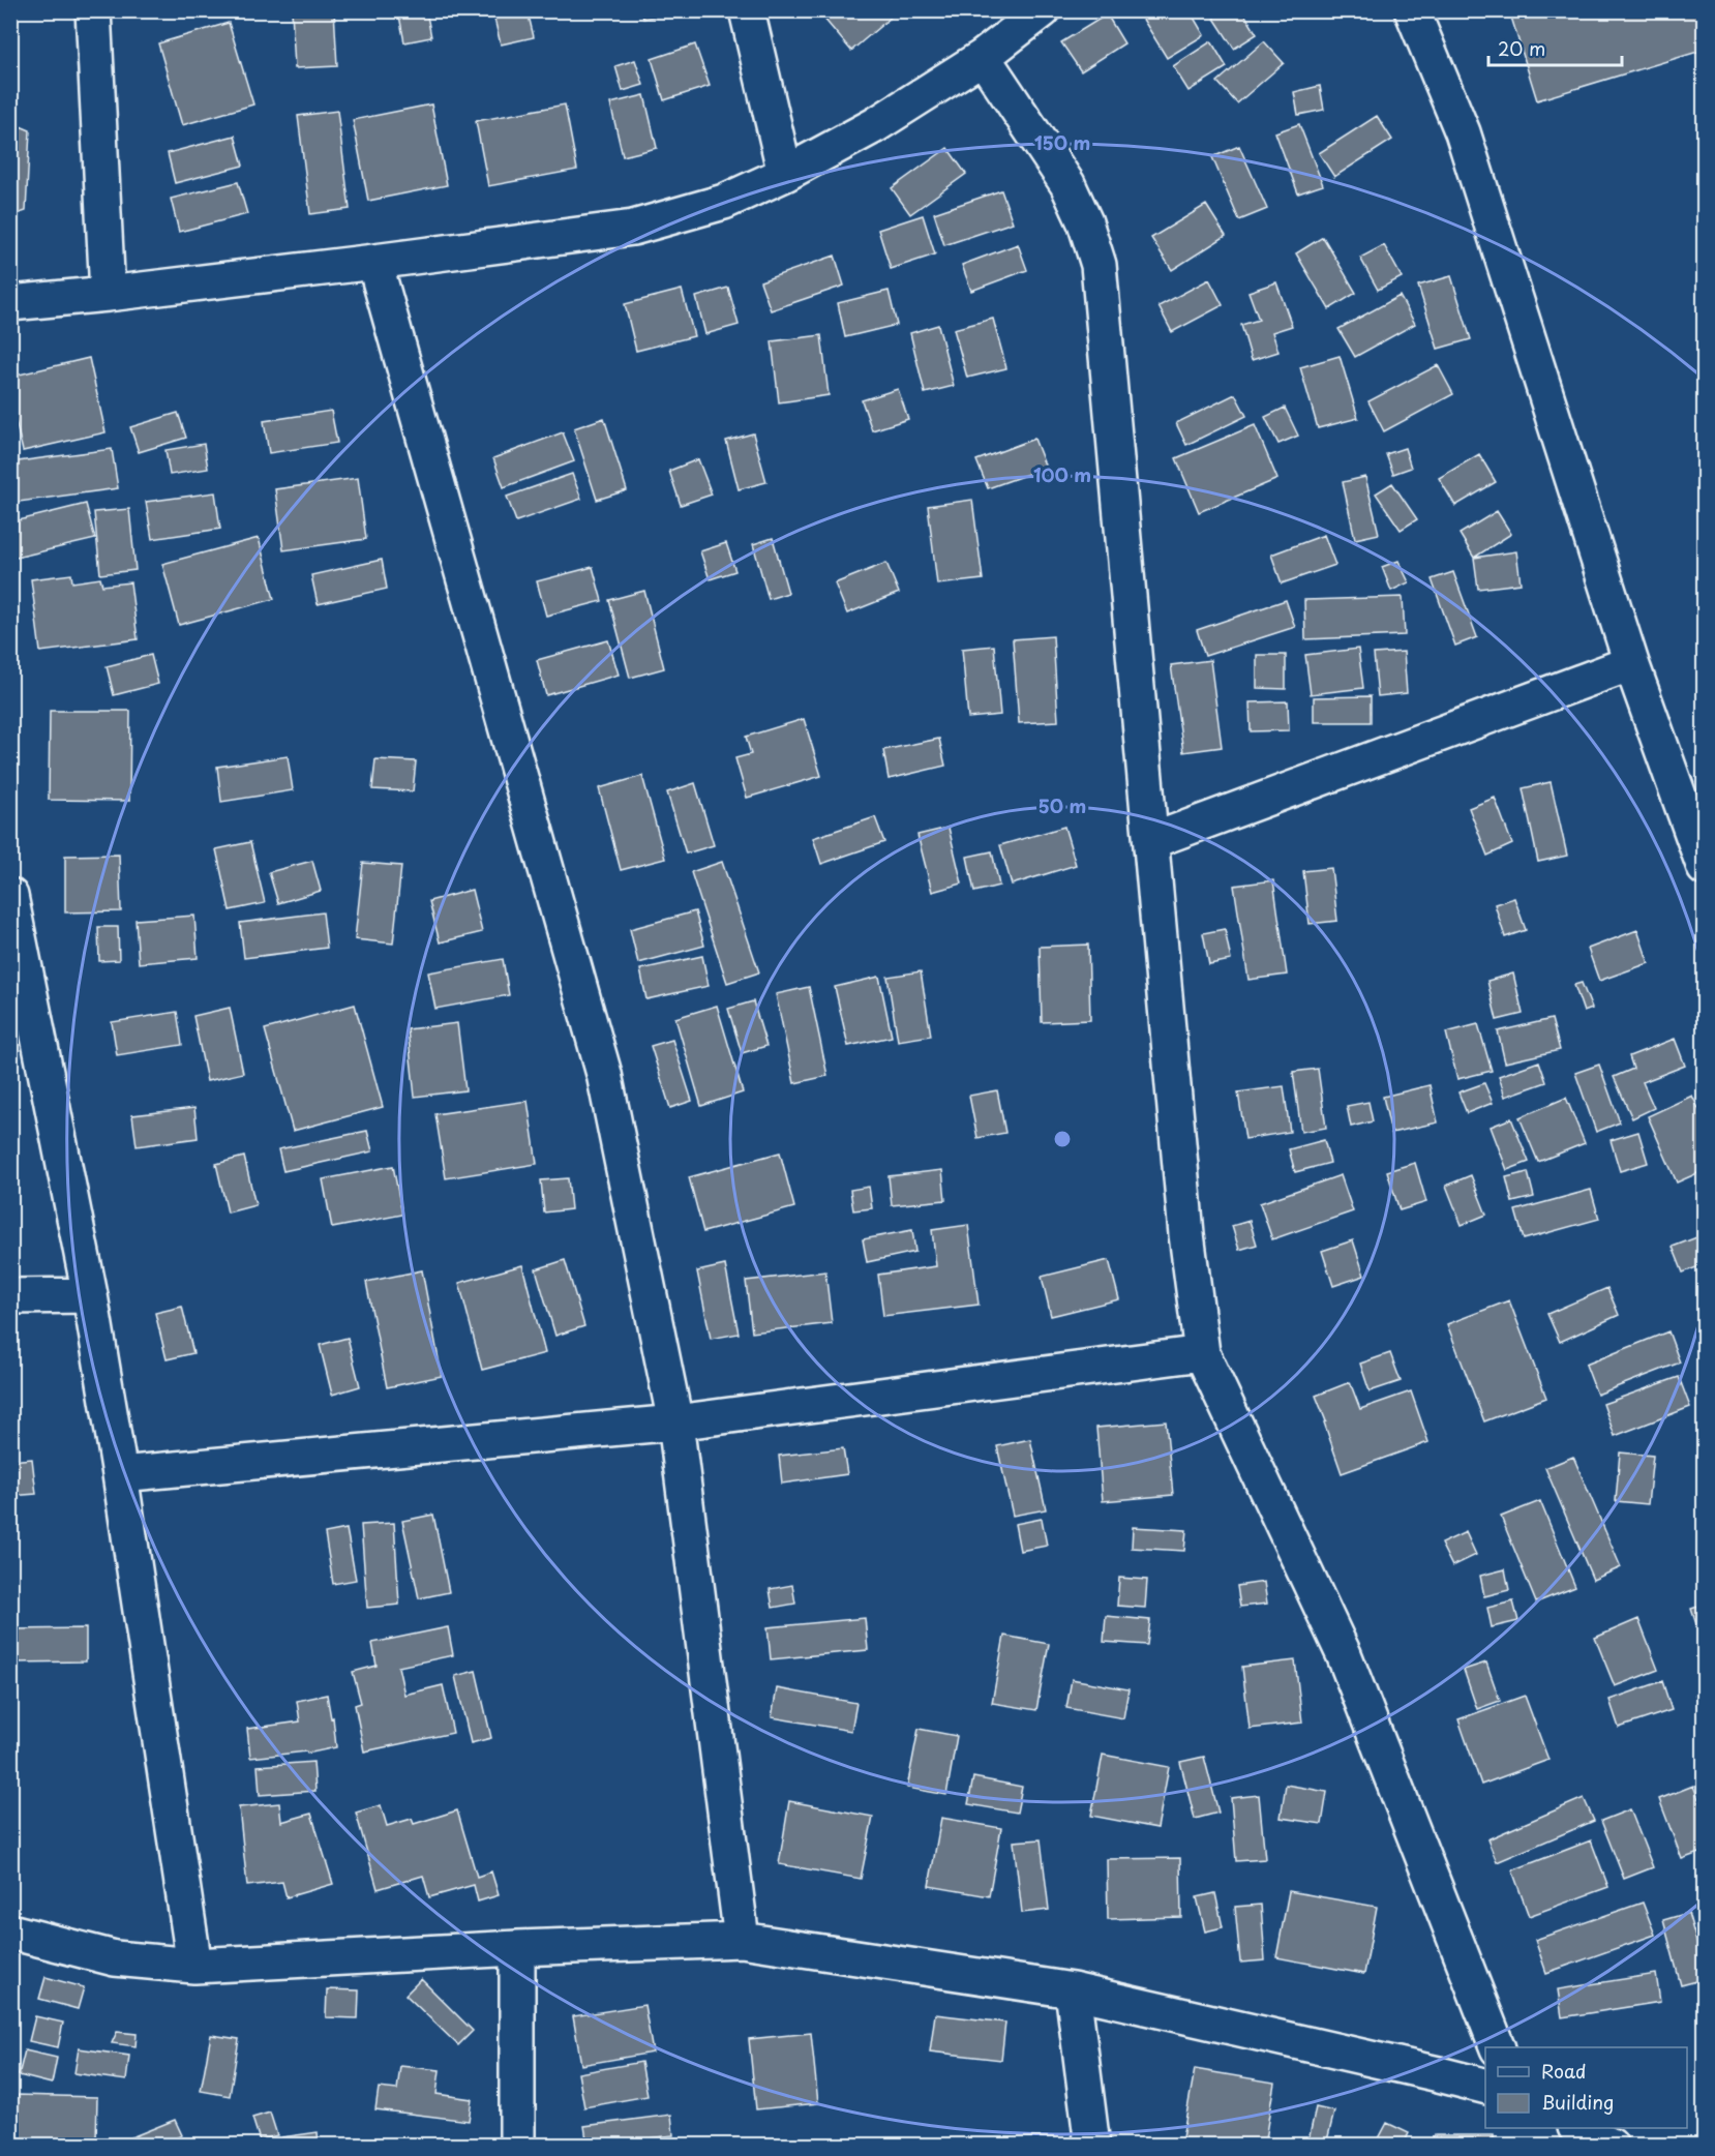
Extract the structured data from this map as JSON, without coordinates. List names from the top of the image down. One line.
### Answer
{"legend":["Road","Building"],"scale_bar":"20 m","rings":["150 m","100 m","50 m"]}
